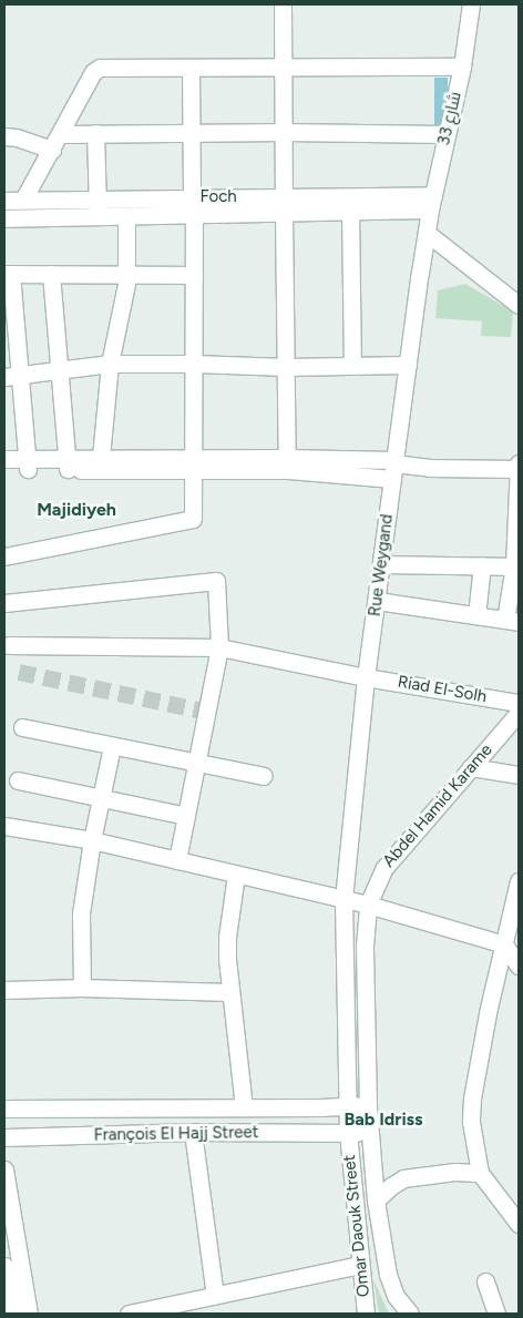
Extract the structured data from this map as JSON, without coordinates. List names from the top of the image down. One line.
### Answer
{"streets":{"street":["شارع 33","Foch","Rue Weygand","Riad El-Solh","Abdel Hamid Karame","François El Hajj Street","Omar Daouk Street"]},"crossings":[["شارع 33","Foch"],["شارع 33","Rue Weygand"],["Rue Weygand","Riad El-Solh"],["Rue Weygand","Omar Daouk Street"],["Abdel Hamid Karame","François El Hajj Street"],["François El Hajj Street","Omar Daouk Street"]],"districts":["Majidiyeh","Bab Idriss"]}
